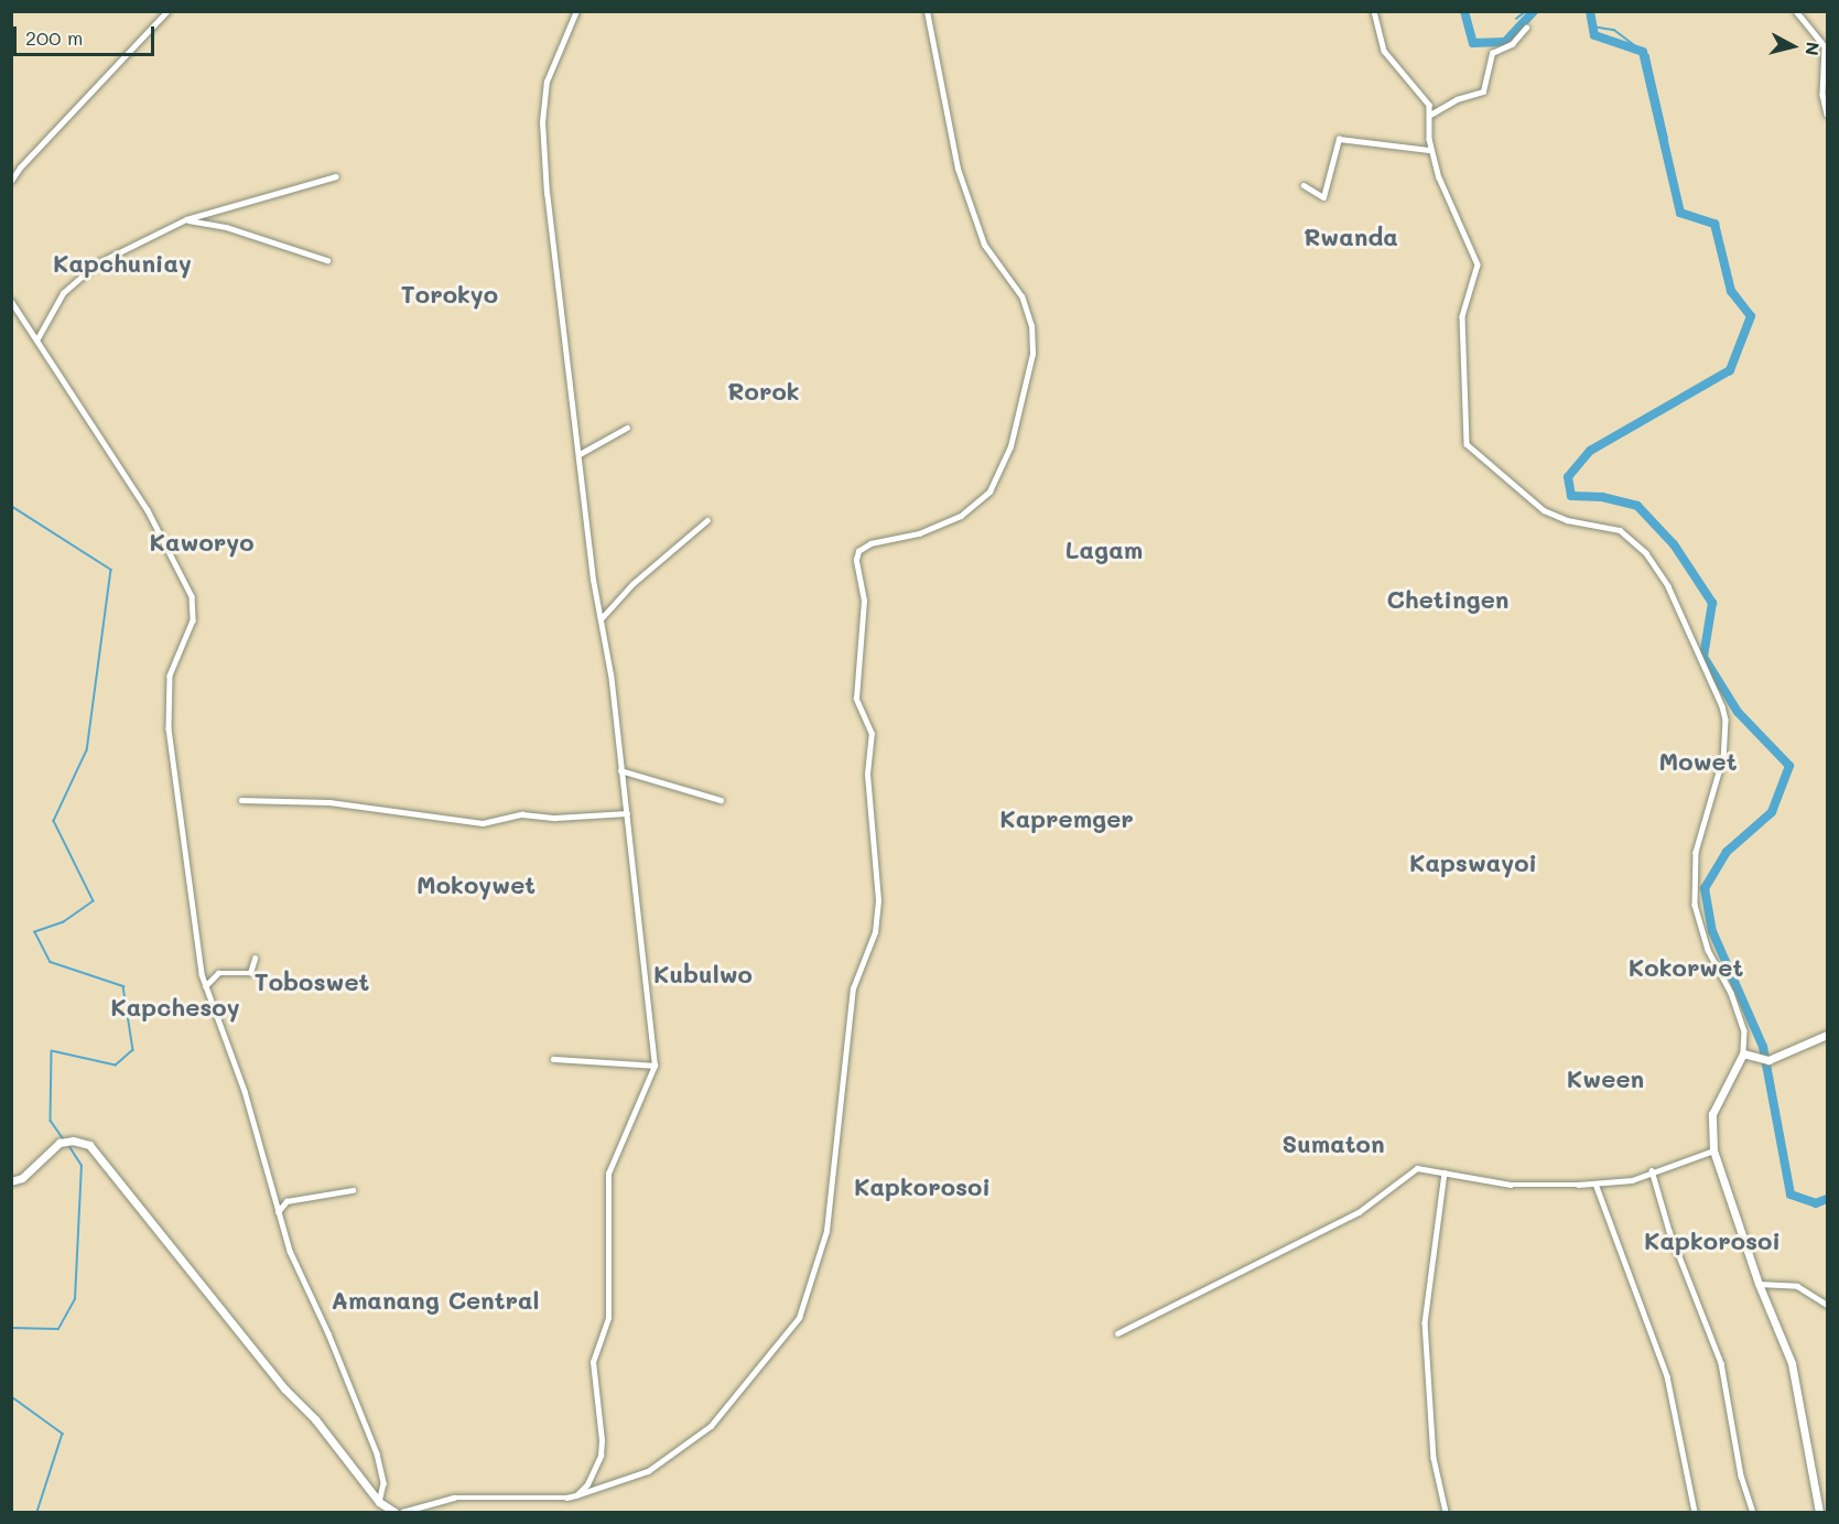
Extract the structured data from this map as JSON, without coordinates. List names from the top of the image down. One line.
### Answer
{"districts":["Rwanda","Kapchuniay","Torokyo","Rorok","Kaworyo","Lagam","Chetingen","Mowet","Kapremger","Kapswayoi","Mokoywet","Kokorwet","Kubulwo","Toboswet","Kapchesoy","Kween","Sumaton","Kapkorosoi","Kapkorosoi","Amanang Central"],"scale_bar":"200 m","north":"right"}
